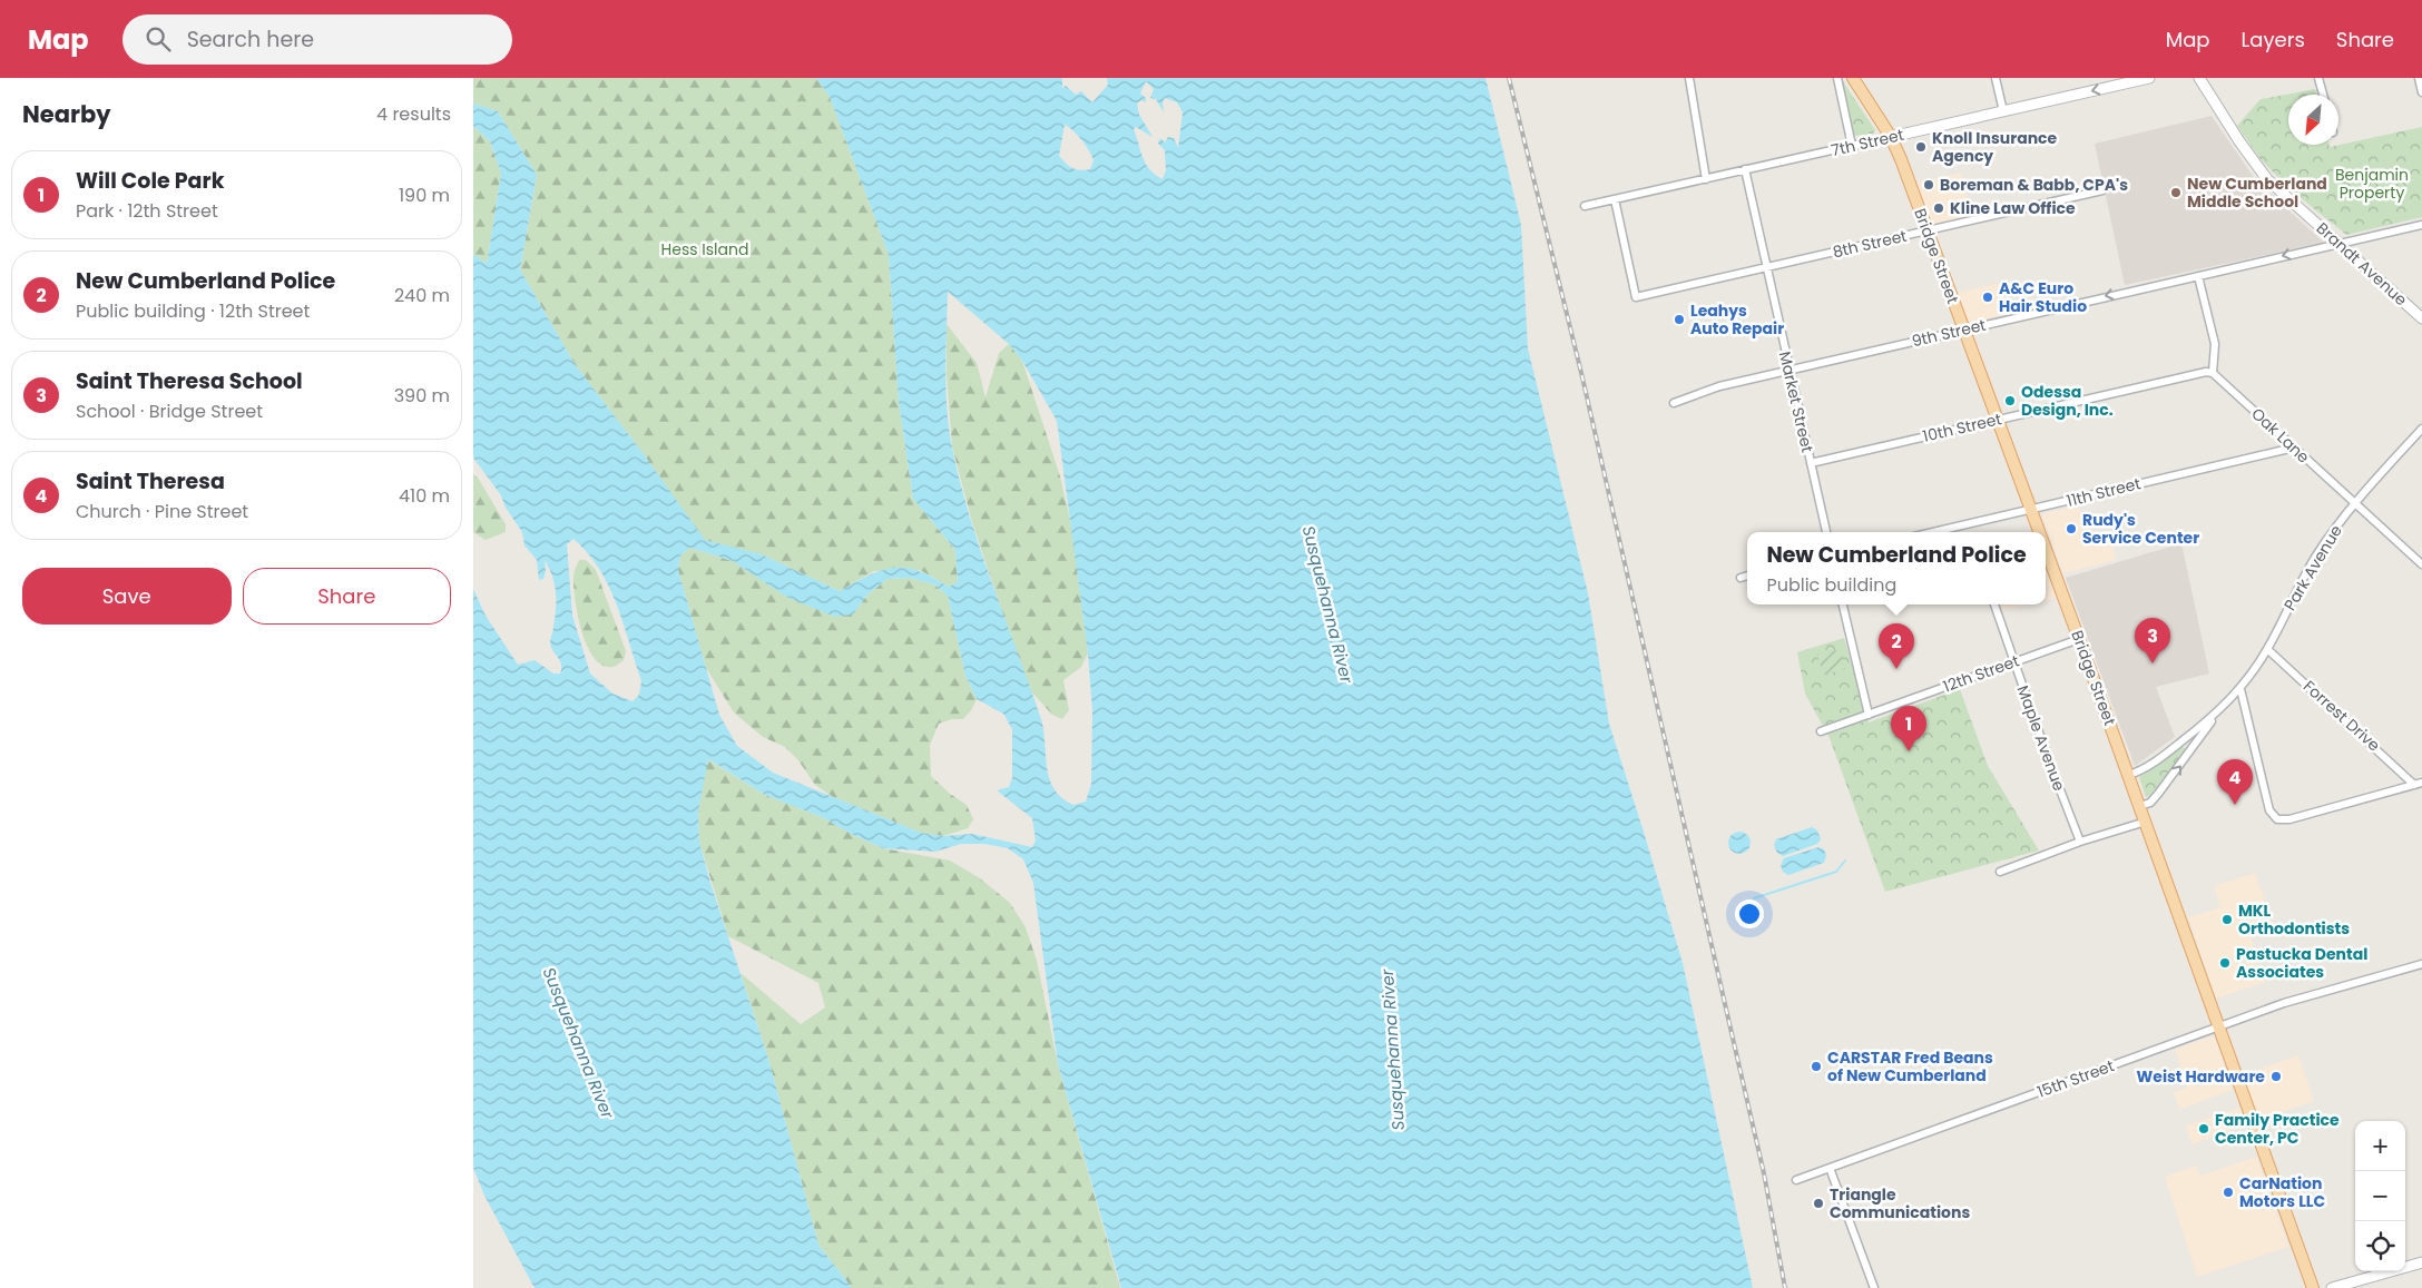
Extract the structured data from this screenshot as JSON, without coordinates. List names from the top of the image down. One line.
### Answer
{"streets":{"main road":["7th Street","Bridge Street","Brandt Avenue"],"street":["8th Street","9th Street","Market Street","10th Street","Oak Lane","11th Street","Park Avenue","12th Street","Forrest Drive","Maple Avenue","15th Street"]},"crossings":[["7th Street","8th Street"],["7th Street","Bridge Street"],["7th Street","Market Street"],["8th Street","Bridge Street"],["8th Street","Market Street"],["Bridge Street","9th Street"],["Bridge Street","10th Street"],["Bridge Street","11th Street"],["Bridge Street","Park Avenue"],["Bridge Street","12th Street"],["Bridge Street","15th Street"],["Brandt Avenue","9th Street"],["9th Street","Market Street"],["Market Street","10th Street"],["10th Street","Oak Lane"],["Oak Lane","11th Street"],["Oak Lane","Park Avenue"],["Park Avenue","Forrest Drive"],["12th Street","Maple Avenue"]],"one_way":["9th Street"],"water":["Susquehanna River"],"parks":["Benjamin Property","Hess Island"],"places":["Knoll Insurance Agency","Boreman & Babb, CPA's","New Cumberland Middle School","Kline Law Office","A&C Euro Hair Studio","Leahys Auto Repair","Odessa Design, Inc.","Rudy's Service Center","MKL Orthodontists","Pastucka Dental Associates","CARSTAR Fred Beans of New Cumberland","Weist Hardware","Family Practice Center, PC","CarNation Motors LLC","Triangle Communications"],"north":"bottom left","page":{"header":"Map","search":"Search here","nav":["Map","Layers","Share"],"heading":["Nearby","4 results"],"list":[{"mark":"1","name":"Will Cole Park","note":"Park · 12th Street","value":"190 m"},{"mark":"2","name":"New Cumberland Police","note":"Public building · 12th Street","value":"240 m"},{"mark":"3","name":"Saint Theresa School","note":"School · Bridge Street","value":"390 m"},{"mark":"4","name":"Saint Theresa","note":"Church · Pine Street","value":"410 m"}],"popup":["New Cumberland Police","Public building"],"buttons":["Save","Share"],"pins":["3","2","1","4"],"map_buttons":["+","−"]}}
